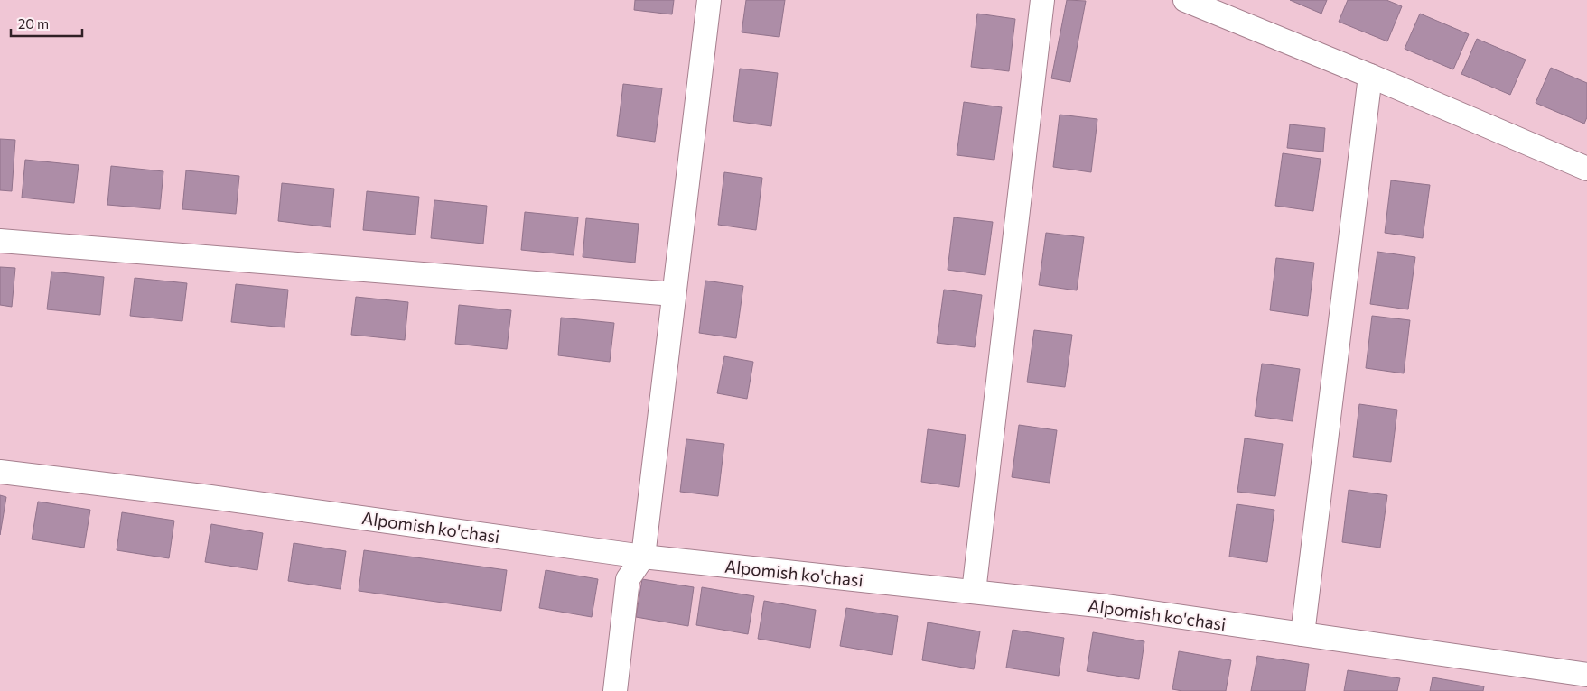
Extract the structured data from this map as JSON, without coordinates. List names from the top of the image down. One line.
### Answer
{"streets":{"street":["Alpomish ko'chasi"]},"scale_bar":"20 m"}
